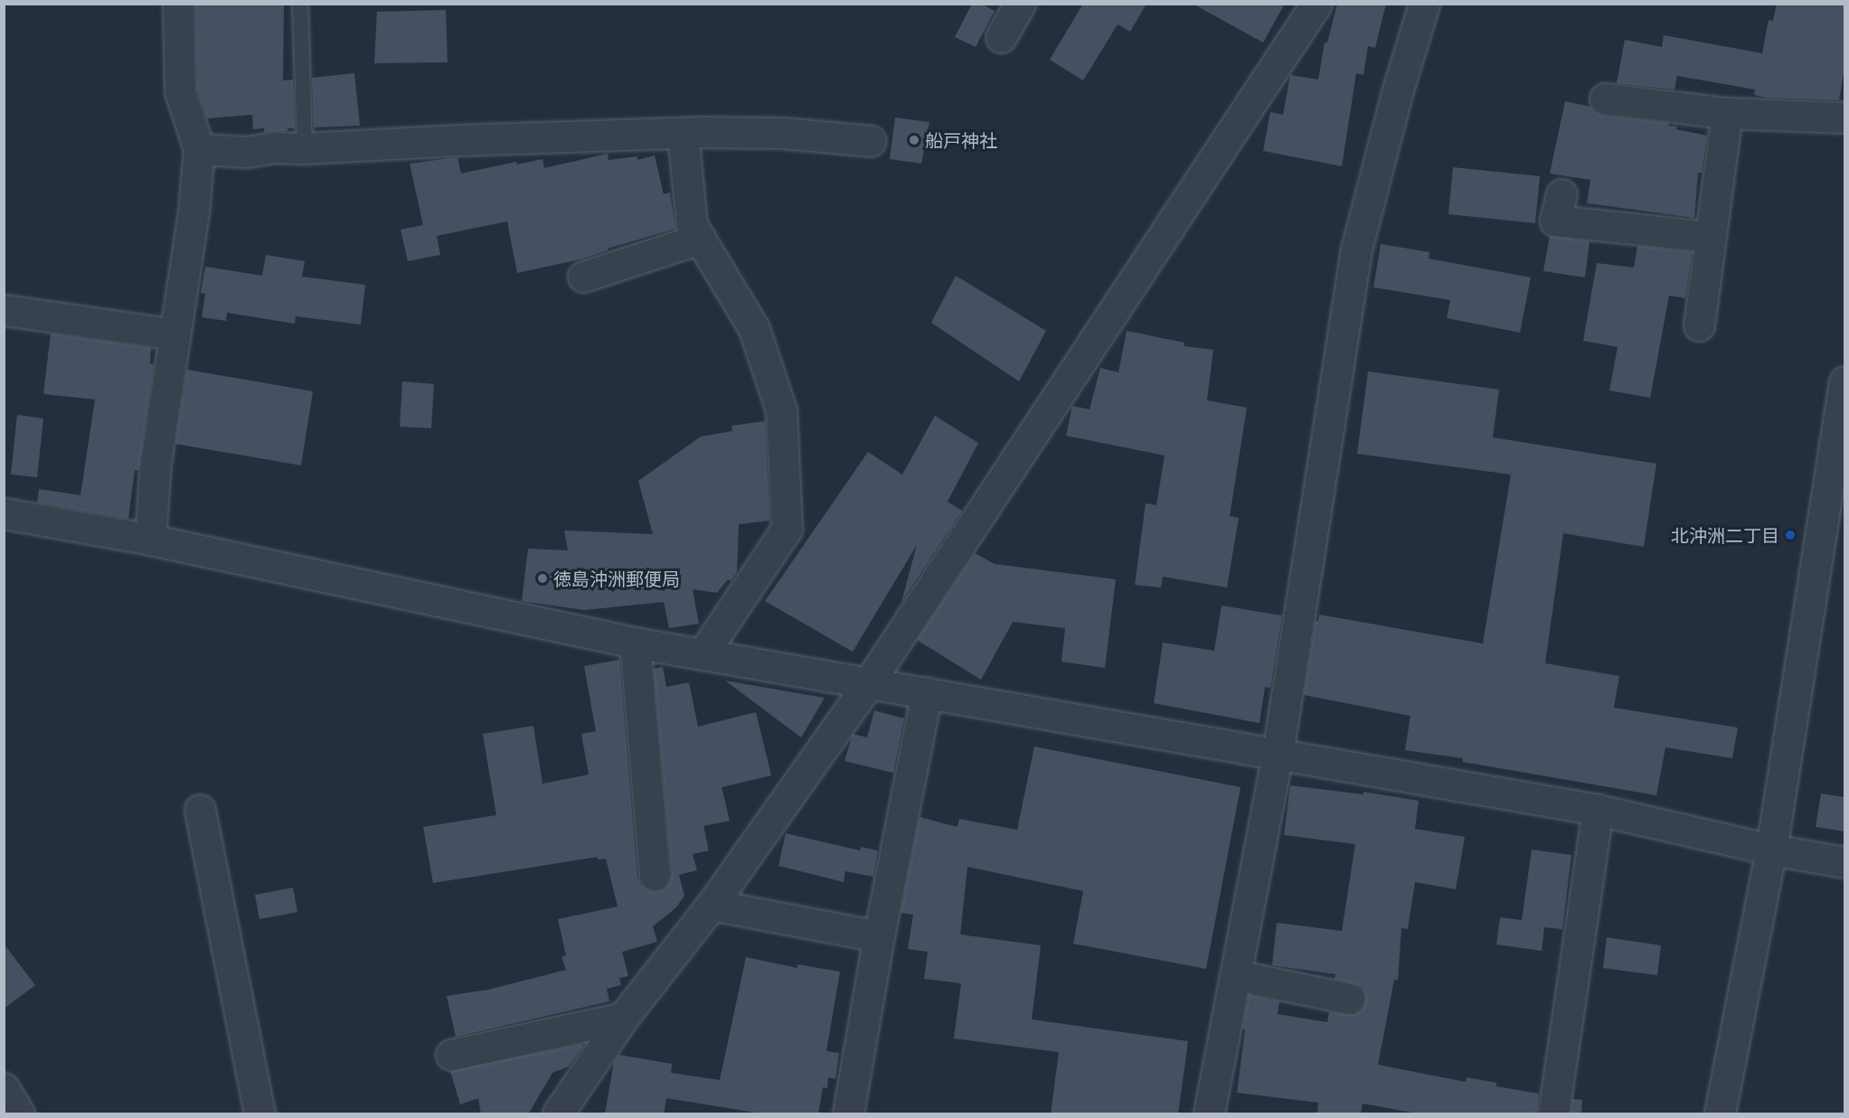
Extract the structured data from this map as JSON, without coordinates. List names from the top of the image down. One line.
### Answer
{"places":["船戸神社","北沖洲二丁目","徳島沖洲郵便局"]}
